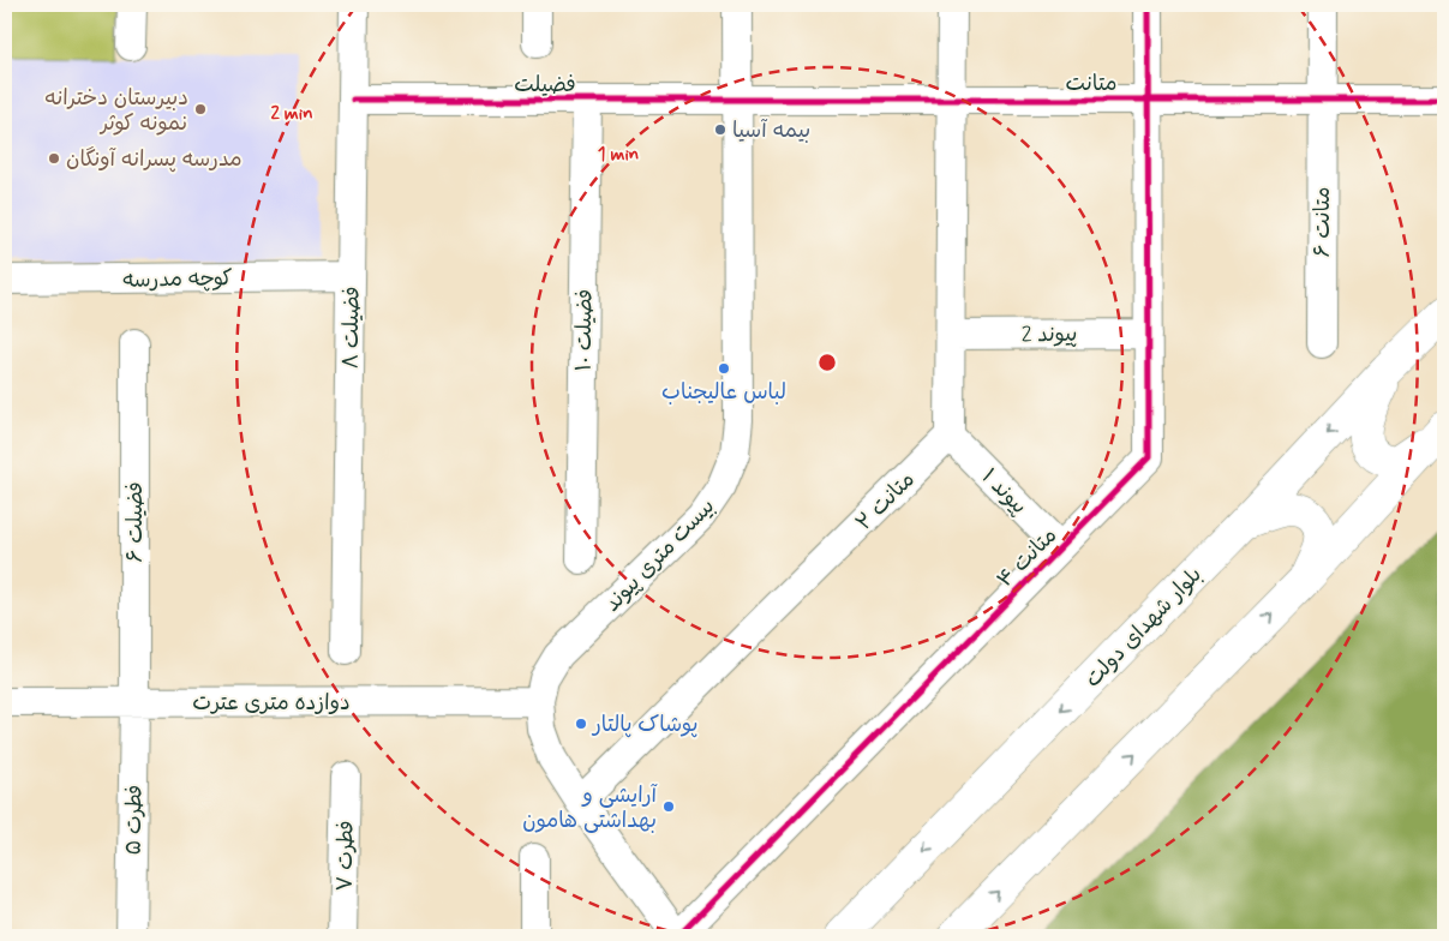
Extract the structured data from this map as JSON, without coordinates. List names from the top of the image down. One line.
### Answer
{"streets":{"main road":["بلوار شهدای دولت"],"street":["متانت","فضیلت","متانت ۶","کوچه مدرسه","فضیلت ۸","فضیلت ۱۰","پیوند 2","پیوند ۱","متانت ۲","فضیلت ۶","بیست متری پیوند","متانت ۴","دوازده متری عترت","فطرت ۵","فطرت ۷"]},"crossings":[["متانت","فضیلت"],["متانت","متانت ۶"],["متانت","بیست متری پیوند"],["متانت","متانت ۴"],["فضیلت","فضیلت ۸"],["فضیلت","فضیلت ۱۰"],["فضیلت","بیست متری پیوند"],["کوچه مدرسه","فضیلت ۸"],["پیوند 2","متانت ۴"],["پیوند ۱","متانت ۲"],["پیوند ۱","متانت ۴"],["متانت ۲","بیست متری پیوند"],["فضیلت ۶","دوازده متری عترت"],["فضیلت ۶","فطرت ۵"],["بیست متری پیوند","متانت ۴"],["بیست متری پیوند","دوازده متری عترت"],["دوازده متری عترت","فطرت ۵"]],"places":["دبیرستان دخترانه نمونه کوثر","بیمه آسیا","مدرسه پسرانه آونگان","لباس عالیجناب","پوشاک پالتار","آرایشی و بهداشتی هامون"],"rings":["2 min","1 min"]}
